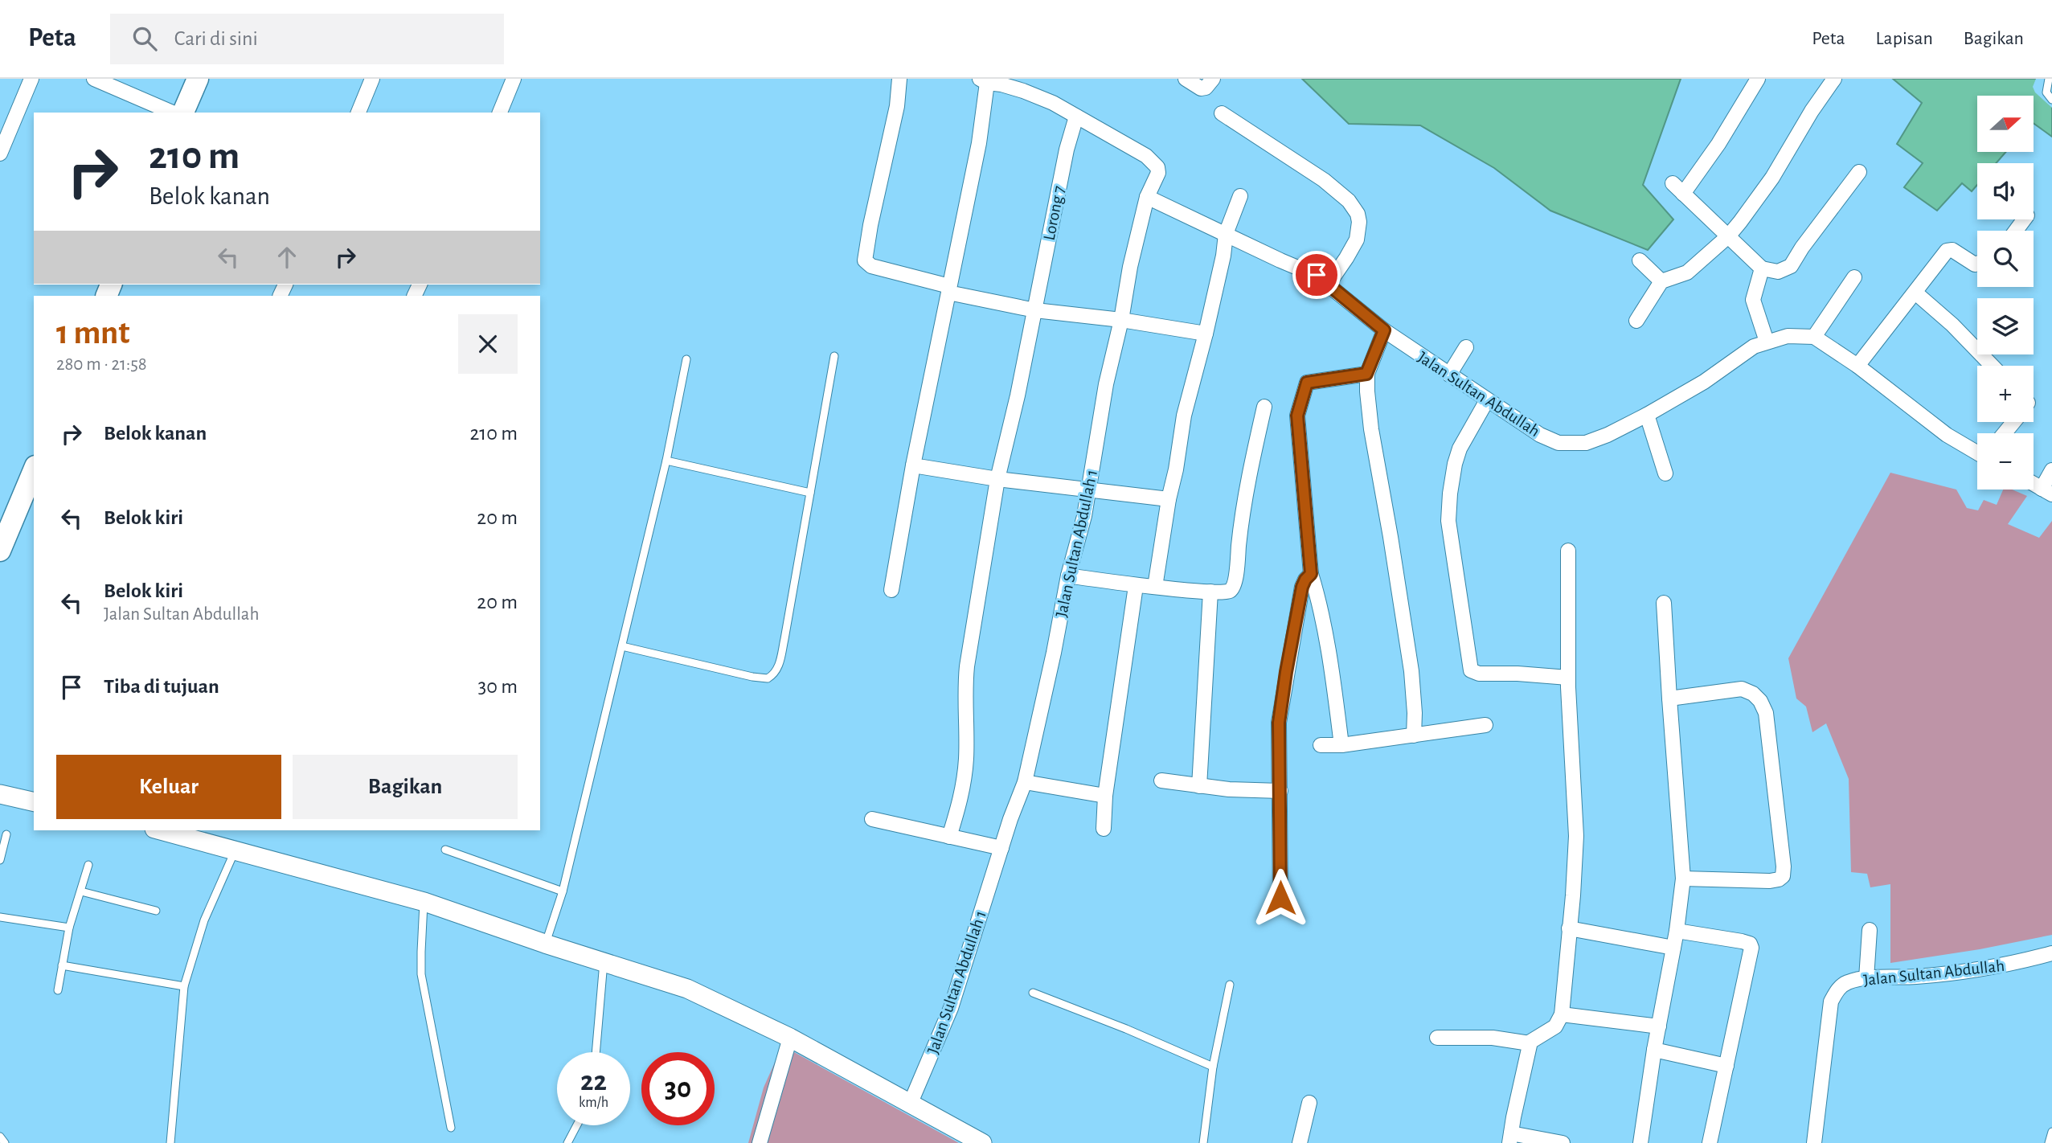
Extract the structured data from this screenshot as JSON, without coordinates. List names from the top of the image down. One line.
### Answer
{"streets":{"street":["Lorong 7","Jalan Sultan Abdullah","Jalan Sultan Abdullah 1"]},"crossings":[["Lorong 7","Jalan Sultan Abdullah 1"],["Jalan Sultan Abdullah","Jalan Sultan Abdullah 1"]],"north":"right","page":{"header":"Peta","search":"Cari di sini","nav":["Peta","Lapisan","Bagikan"],"map_buttons":["+","−"],"turn":["210 m","Belok kanan"],"heading":["1 mnt","280 m · 21:58"],"list":[{"name":"Belok kanan","value":"210 m"},{"name":"Belok kiri","value":"20 m"},{"name":"Belok kiri","note":"Jalan Sultan Abdullah","value":"20 m"},{"name":"Tiba di tujuan","value":"30 m"}],"buttons":["Keluar","Bagikan"],"speed":"22 km/h","limit":"30"}}
